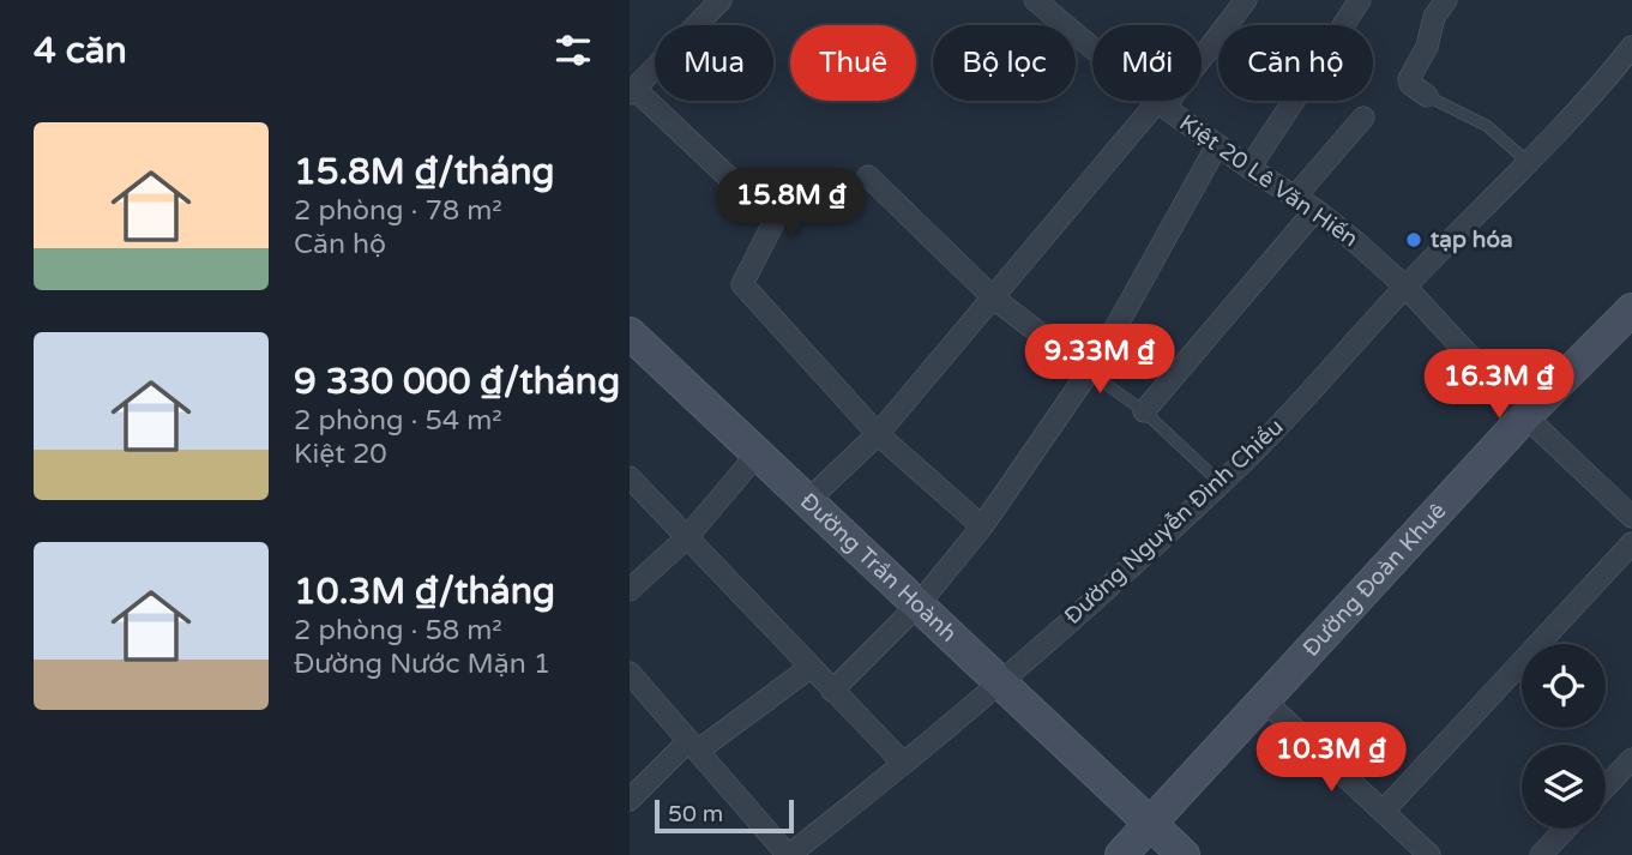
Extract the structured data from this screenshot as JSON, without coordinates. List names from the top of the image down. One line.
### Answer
{"streets":{"street":["Kiệt 20 Lê Văn Hiến","Đường Nguyễn Đình Chiểu","Đường Trần Hoành","Đường Đoàn Khuê"]},"crossings":[["Kiệt 20 Lê Văn Hiến","Đường Nguyễn Đình Chiểu"],["Kiệt 20 Lê Văn Hiến","Đường Đoàn Khuê"],["Đường Nguyễn Đình Chiểu","Đường Trần Hoành"],["Đường Trần Hoành","Đường Đoàn Khuê"]],"places":["tạp hóa"],"scale_bar":"50 m","page":{"heading":"4 căn","chip":["Mua","Thuê","Bộ lọc","Mới","Căn hộ"],"list":[{"name":"15.8M ₫/tháng","note":"2 phòng · 78 m² · Căn hộ"},{"name":"9 330 000 ₫/tháng","note":"2 phòng · 54 m² · Kiệt 20"},{"name":"10.3M ₫/tháng","note":"2 phòng · 58 m² · Đường Nước Mặn 1"}],"price":["15.8M ₫","9.33M ₫","16.3M ₫","10.3M ₫"],"scale":"50 m"}}
